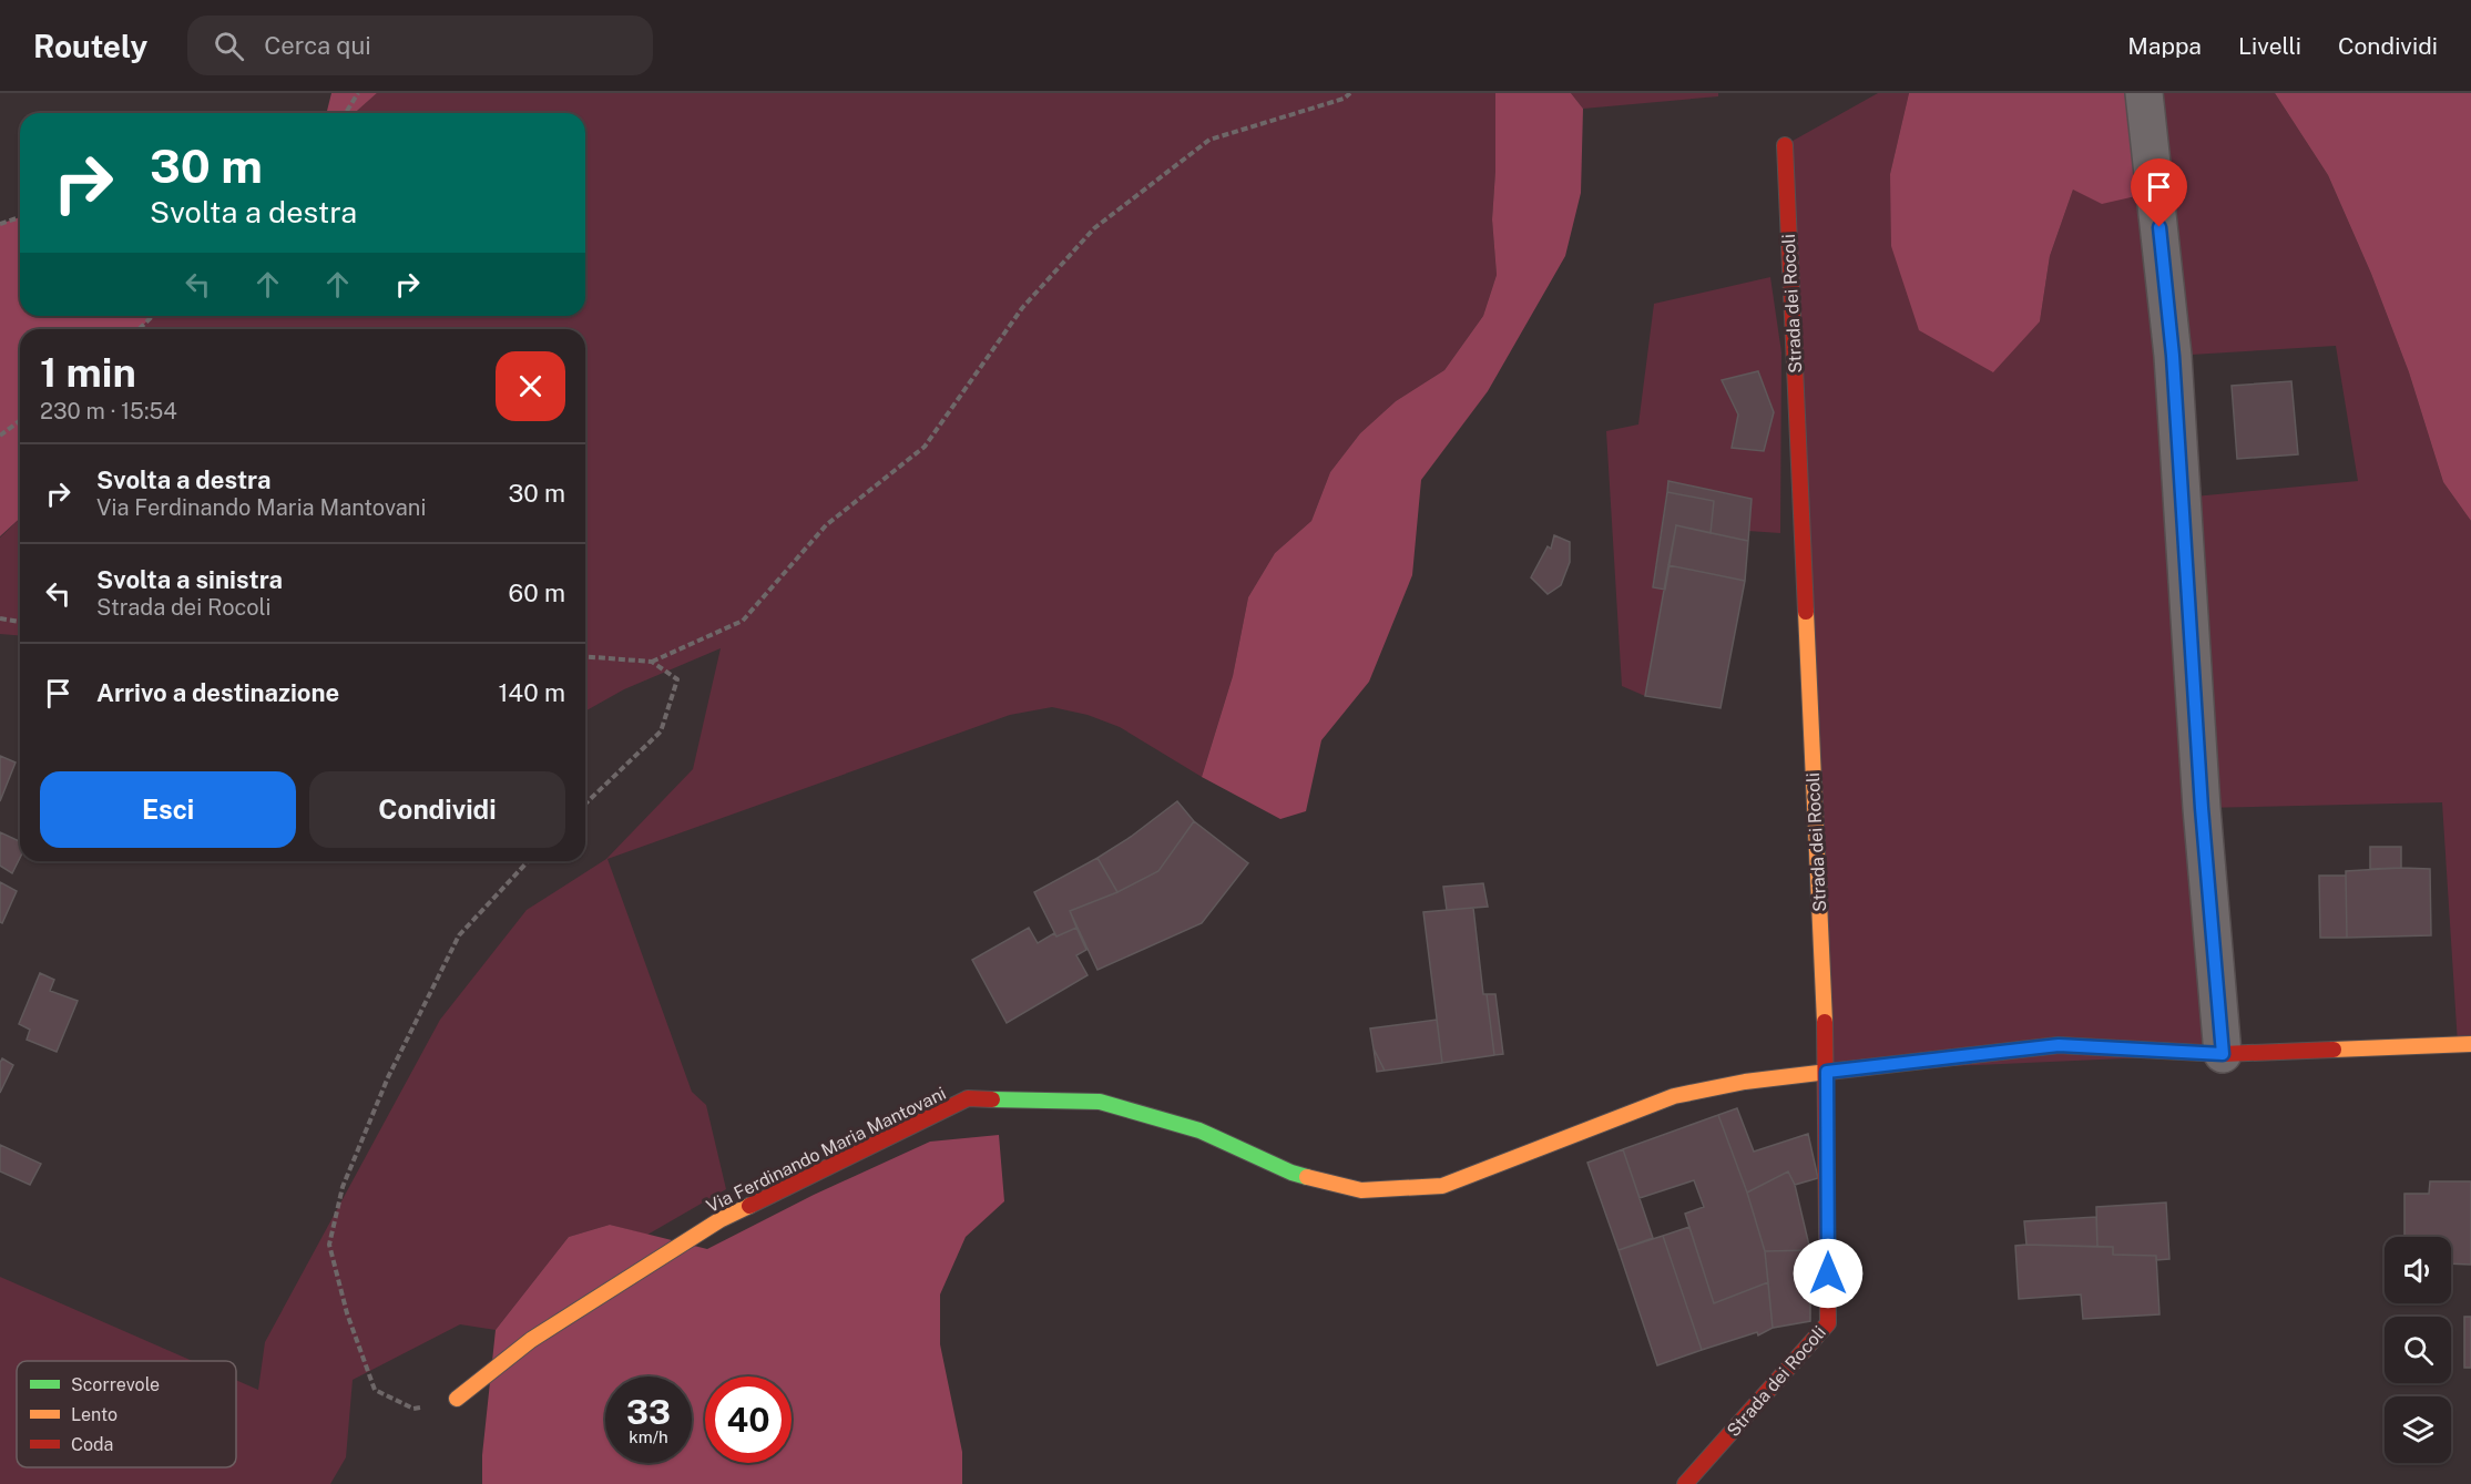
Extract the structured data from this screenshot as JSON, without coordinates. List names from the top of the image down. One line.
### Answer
{"streets":{"street":["Strada dei Rocoli","Via Ferdinando Maria Mantovani"]},"crossings":[["Strada dei Rocoli","Via Ferdinando Maria Mantovani"]],"legend":["Scorrevole","Lento","Coda"],"page":{"header":"Routely","search":"Cerca qui","nav":["Mappa","Livelli","Condividi"],"turn":["30 m","Svolta a destra"],"heading":["1 min","230 m · 15:54"],"list":[{"name":"Svolta a destra","note":"Via Ferdinando Maria Mantovani","value":"30 m"},{"name":"Svolta a sinistra","note":"Strada dei Rocoli","value":"60 m"},{"name":"Arrivo a destinazione","value":"140 m"}],"buttons":["Esci","Condividi"],"speed":"33 km/h","limit":"40"}}
